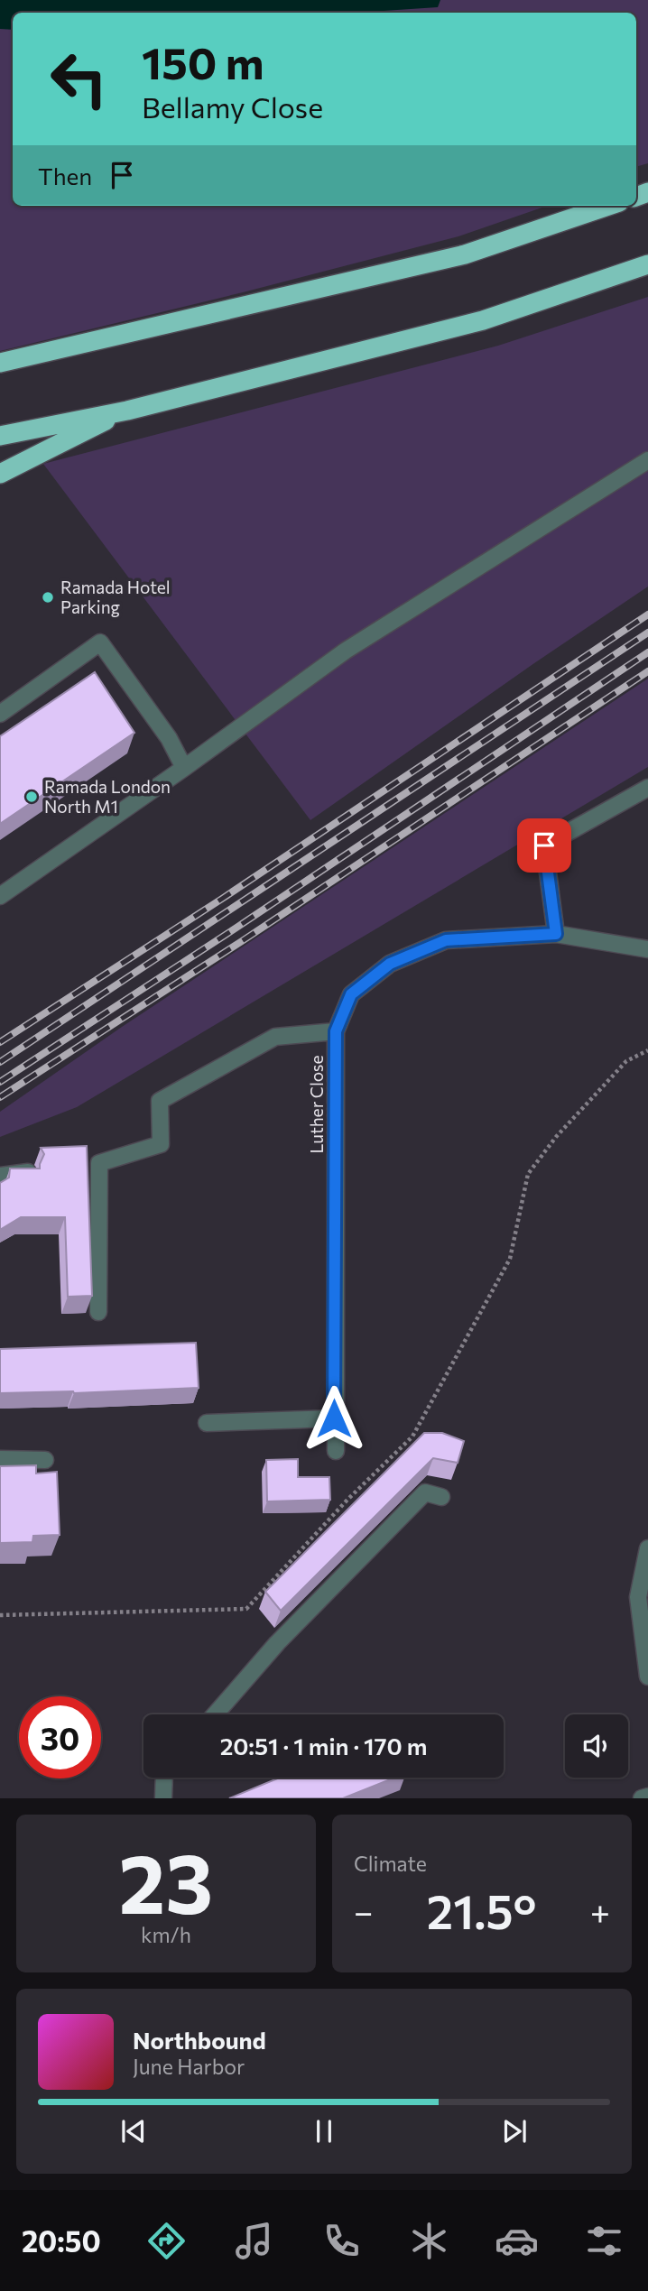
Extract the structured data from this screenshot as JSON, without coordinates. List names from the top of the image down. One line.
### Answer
{"streets":{"street":["Luther Close"]},"places":["Ramada Hotel Parking","Ramada London North M1"],"page":{"turn":["150 m","Bellamy Close"],"then":"Then","limit":"30","trip":"20:51 · 1 min · 170 m","tile":[["23","km/h"],"Climate"],"heat":["−","21.5°","+"],"song":["Northbound","June Harbor"],"tabs":"20:50"}}
